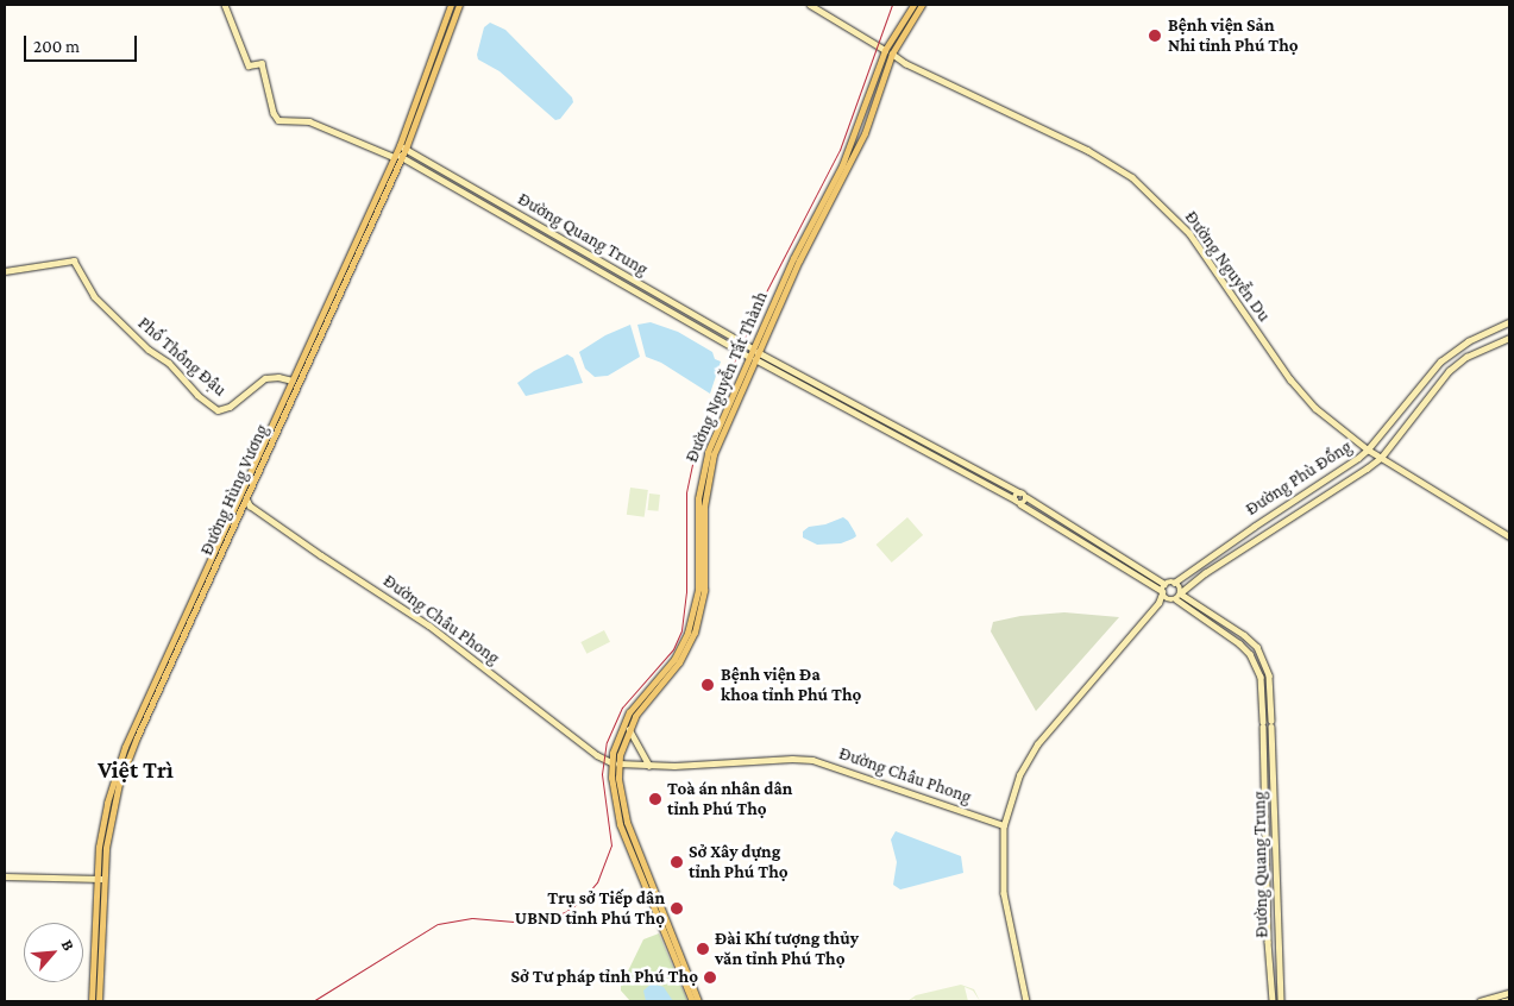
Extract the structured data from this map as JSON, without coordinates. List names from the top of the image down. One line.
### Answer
{"streets":{"main road":["Đường Quang Trung","Đường Nguyễn Du","Phố Thông Đậu","Đường Nguyễn Tất Thành","Đường Phù Đổng","Đường Hùng Vương","Đường Châu Phong"]},"crossings":[["Đường Quang Trung","Đường Nguyễn Tất Thành"],["Đường Quang Trung","Đường Phù Đổng"],["Đường Quang Trung","Đường Hùng Vương"],["Đường Nguyễn Du","Đường Nguyễn Tất Thành"],["Đường Nguyễn Du","Đường Phù Đổng"],["Phố Thông Đậu","Đường Hùng Vương"],["Đường Nguyễn Tất Thành","Đường Châu Phong"],["Đường Hùng Vương","Đường Châu Phong"]],"districts":["Việt Trì"],"places":["Bệnh viện Sản Nhi tỉnh Phú Thọ","Bệnh viện Đa khoa tỉnh Phú Thọ","Toà án nhân dân tỉnh Phú Thọ","Sở Xây dựng tỉnh Phú Thọ","Trụ sở Tiếp dân UBND tỉnh Phú Thọ","Đài Khí tượng thủy văn tỉnh Phú Thọ","Sở Tư pháp tỉnh Phú Thọ"],"scale_bar":"200 m","north":"top right"}
